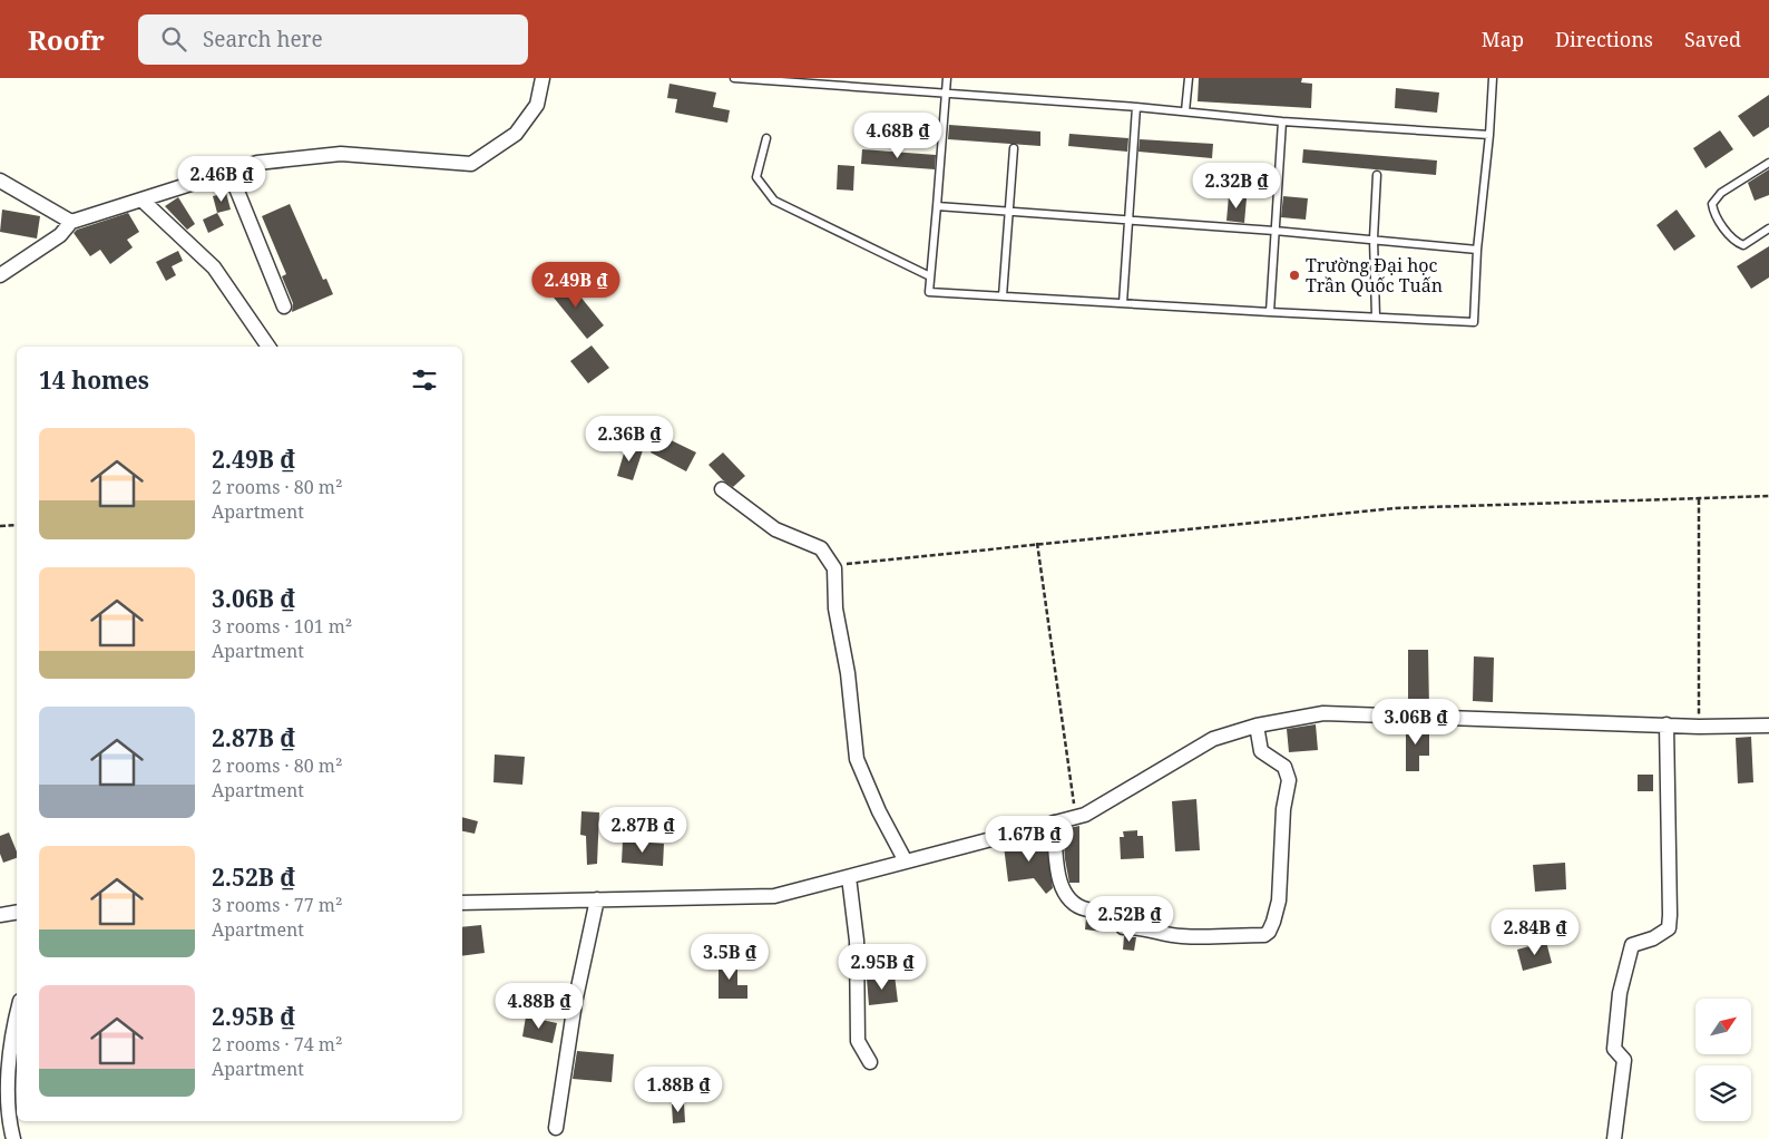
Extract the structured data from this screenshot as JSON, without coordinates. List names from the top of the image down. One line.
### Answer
{"places":["Trường Đại học Trần Quốc Tuấn"],"north":"top right","page":{"header":"Roofr","search":"Search here","nav":["Map","Directions","Saved"],"price":["4.68B ₫","2.46B ₫","2.32B ₫","2.49B ₫","2.36B ₫","3.06B ₫","2.87B ₫","1.67B ₫","2.52B ₫","2.84B ₫","3.5B ₫","2.95B ₫","4.88B ₫","1.88B ₫"],"heading":"14 homes","list":[{"name":"2.49B ₫","note":"2 rooms · 80 m² · Apartment"},{"name":"3.06B ₫","note":"3 rooms · 101 m² · Apartment"},{"name":"2.87B ₫","note":"2 rooms · 80 m² · Apartment"},{"name":"2.52B ₫","note":"3 rooms · 77 m² · Apartment"},{"name":"2.95B ₫","note":"2 rooms · 74 m² · Apartment"}]}}
